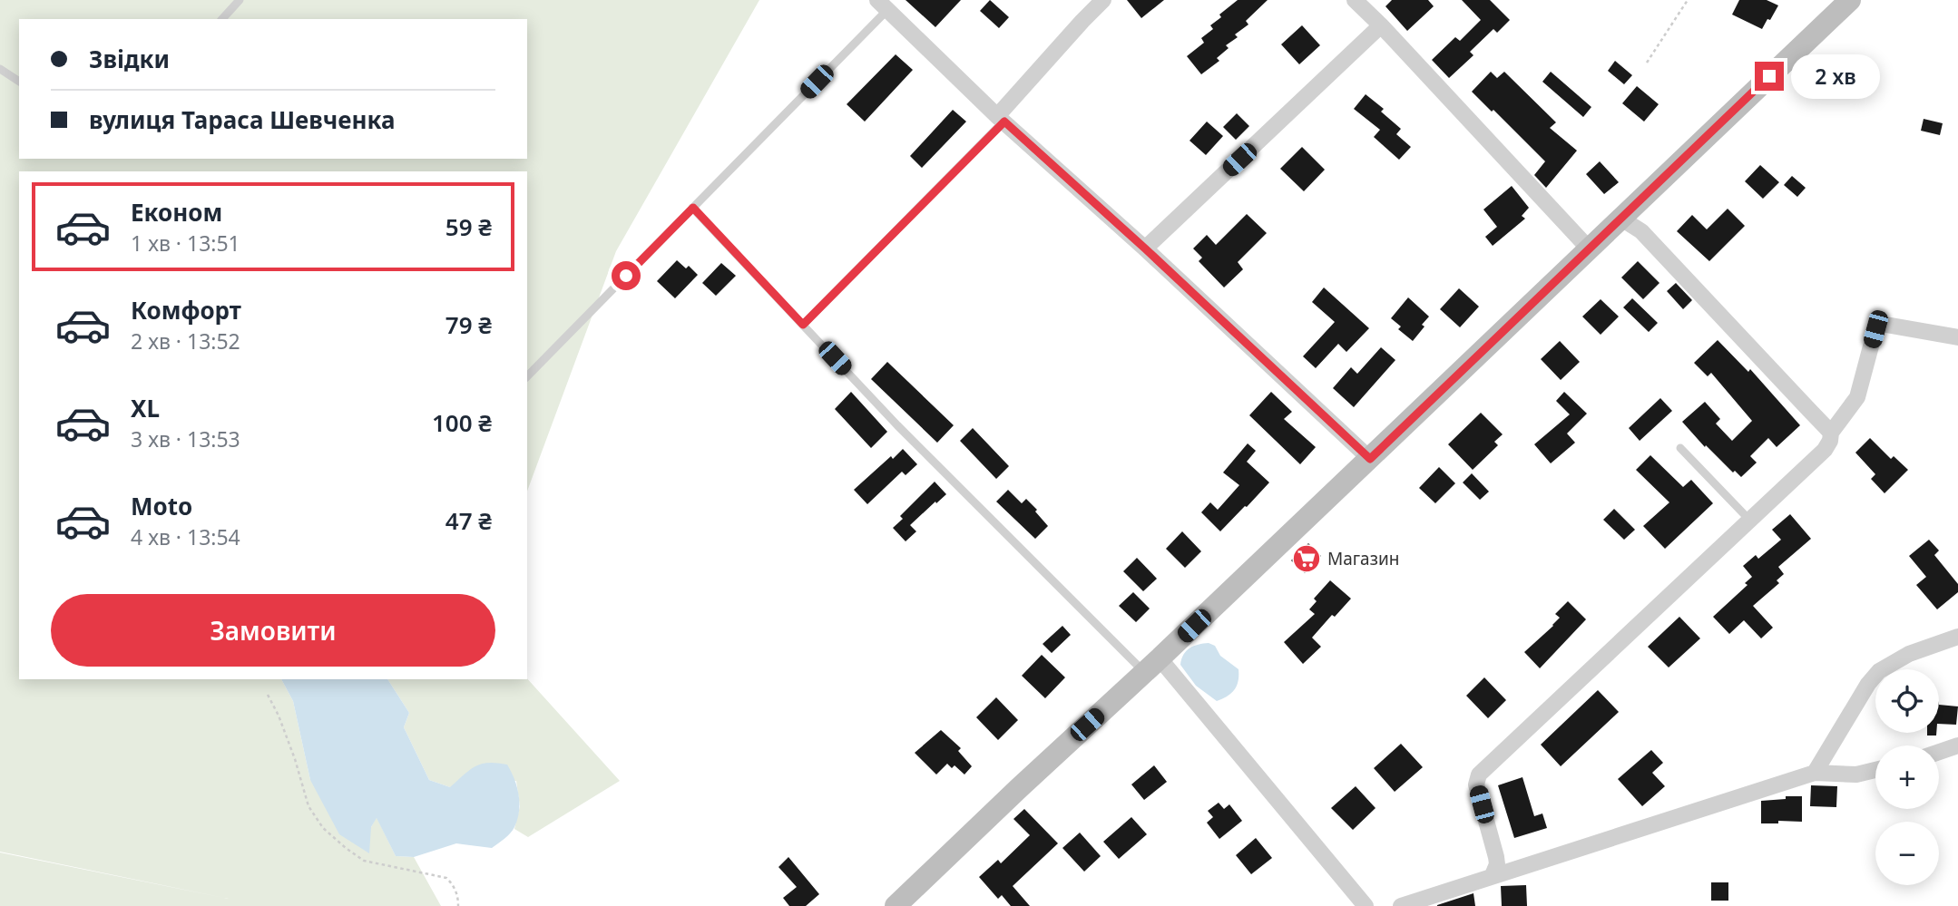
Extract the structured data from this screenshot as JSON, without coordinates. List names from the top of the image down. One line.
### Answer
{"places":{"supermarket":["Магазин"]},"page":{"banner":["Звідки","вулиця Тараса Шевченка"],"bubble":"2 хв","list":[{"name":"Економ","note":"1 хв · 13:51","value":"59 ₴"},{"name":"Комфорт","note":"2 хв · 13:52","value":"79 ₴"},{"name":"XL","note":"3 хв · 13:53","value":"100 ₴"},{"name":"Moto","note":"4 хв · 13:54","value":"47 ₴"}],"buttons":"Замовити","map_buttons":["+","−"]}}
